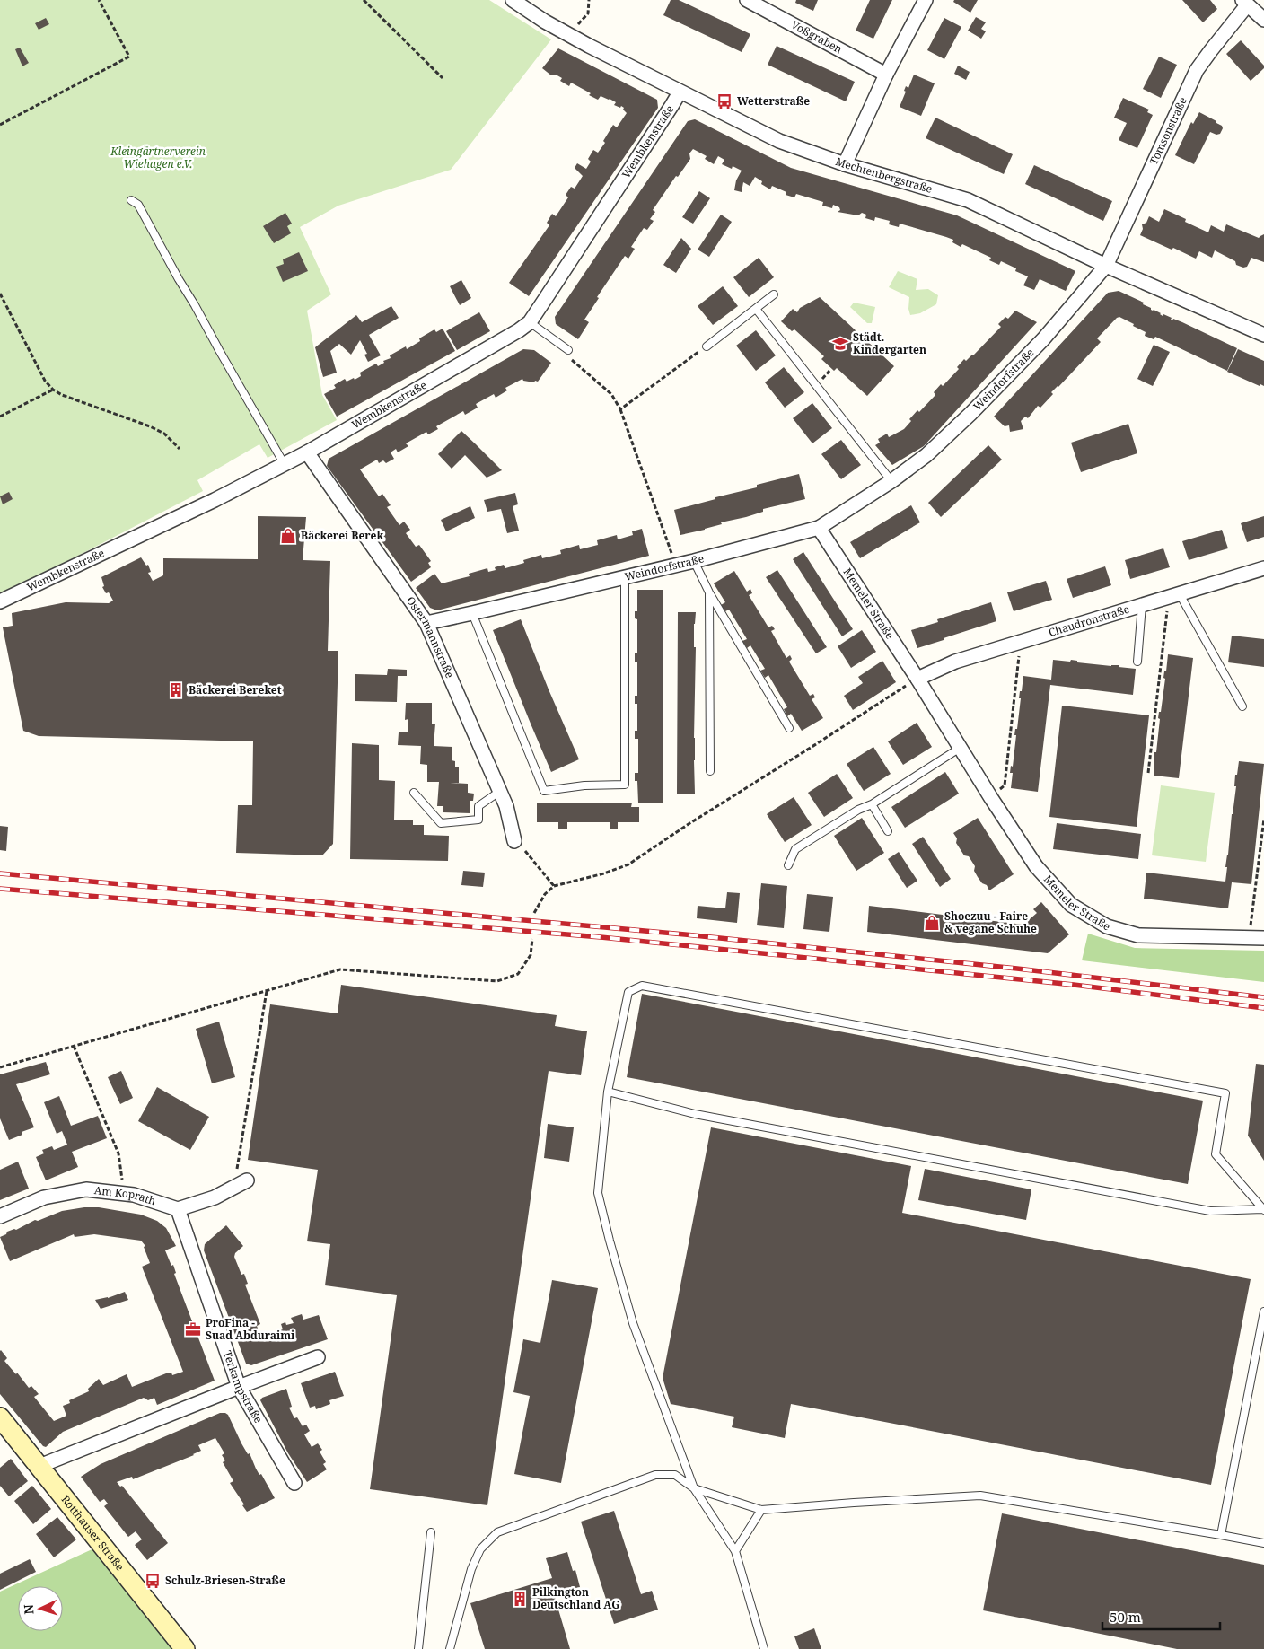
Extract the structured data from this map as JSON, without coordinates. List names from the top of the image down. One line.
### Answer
{"streets":{"main road":["Rotthauser Straße"],"street":["Voßgraben","Tomsonstraße","Wembkenstraße","Mechtenbergstraße","Weindorfstraße","Memeler Straße","Chaudronstraße","Ostermannstraße","Am Koprath","Terkampstraße"]},"crossings":[["Tomsonstraße","Mechtenbergstraße"],["Tomsonstraße","Weindorfstraße"],["Wembkenstraße","Mechtenbergstraße"],["Wembkenstraße","Ostermannstraße"],["Mechtenbergstraße","Weindorfstraße"],["Weindorfstraße","Memeler Straße"],["Weindorfstraße","Ostermannstraße"],["Memeler Straße","Chaudronstraße"],["Am Koprath","Terkampstraße"]],"parks":["Kleingärtnerverein Wiehagen e.V."],"places":{"bus stop":["Wetterstraße","Schulz-Briesen-Straße"],"school or university":["Städt. Kindergarten"],"shop":["Bäckerei Berek","Shoezuu - Faire & vegane Schuhe"],"building":["Bäckerei Bereket","Pilkington Deutschland AG"],"office":["ProFina - Suad Abduraimi"]},"scale_bar":"50 m","north":"left"}
